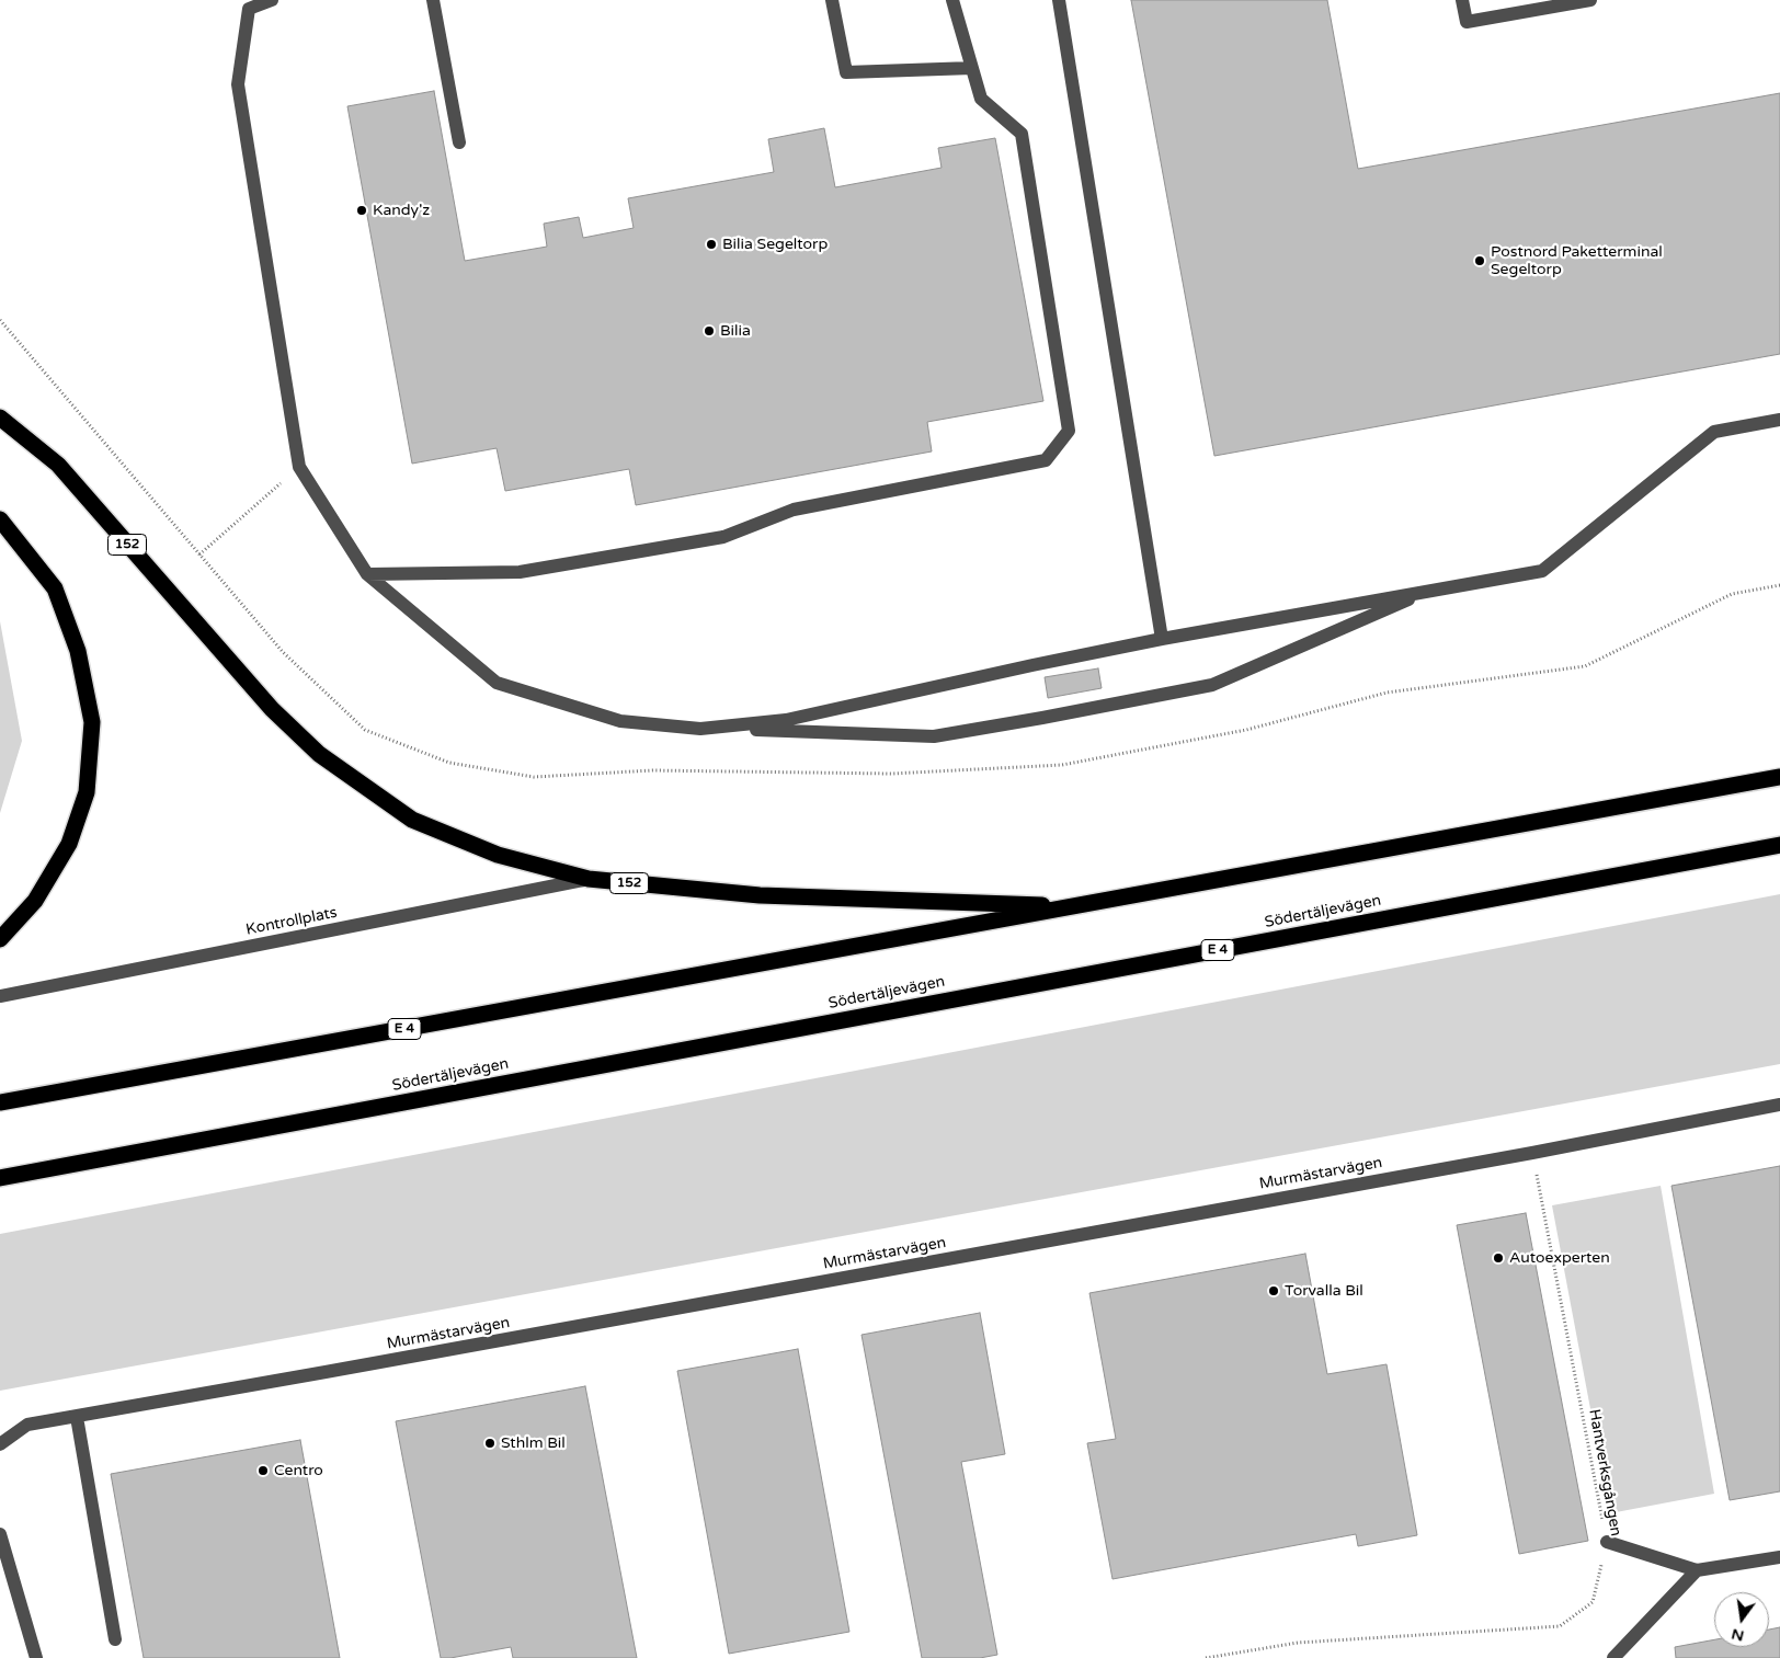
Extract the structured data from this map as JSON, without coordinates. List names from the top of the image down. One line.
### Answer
{"streets":{"highway":["152","Södertäljevägen","E 4"],"street":["Kontrollplats","Murmästarvägen"],"path":["Hantverksgången"]},"crossings":[["152","Kontrollplats"],["152","E 4"],["Murmästarvägen","Hantverksgången"]],"places":["Kandy'z","Bilia Segeltorp","Postnord Paketterminal Segeltorp","Bilia","Autoexperten","Torvalla Bil","Sthlm Bil","Centro"],"north":"bottom"}
